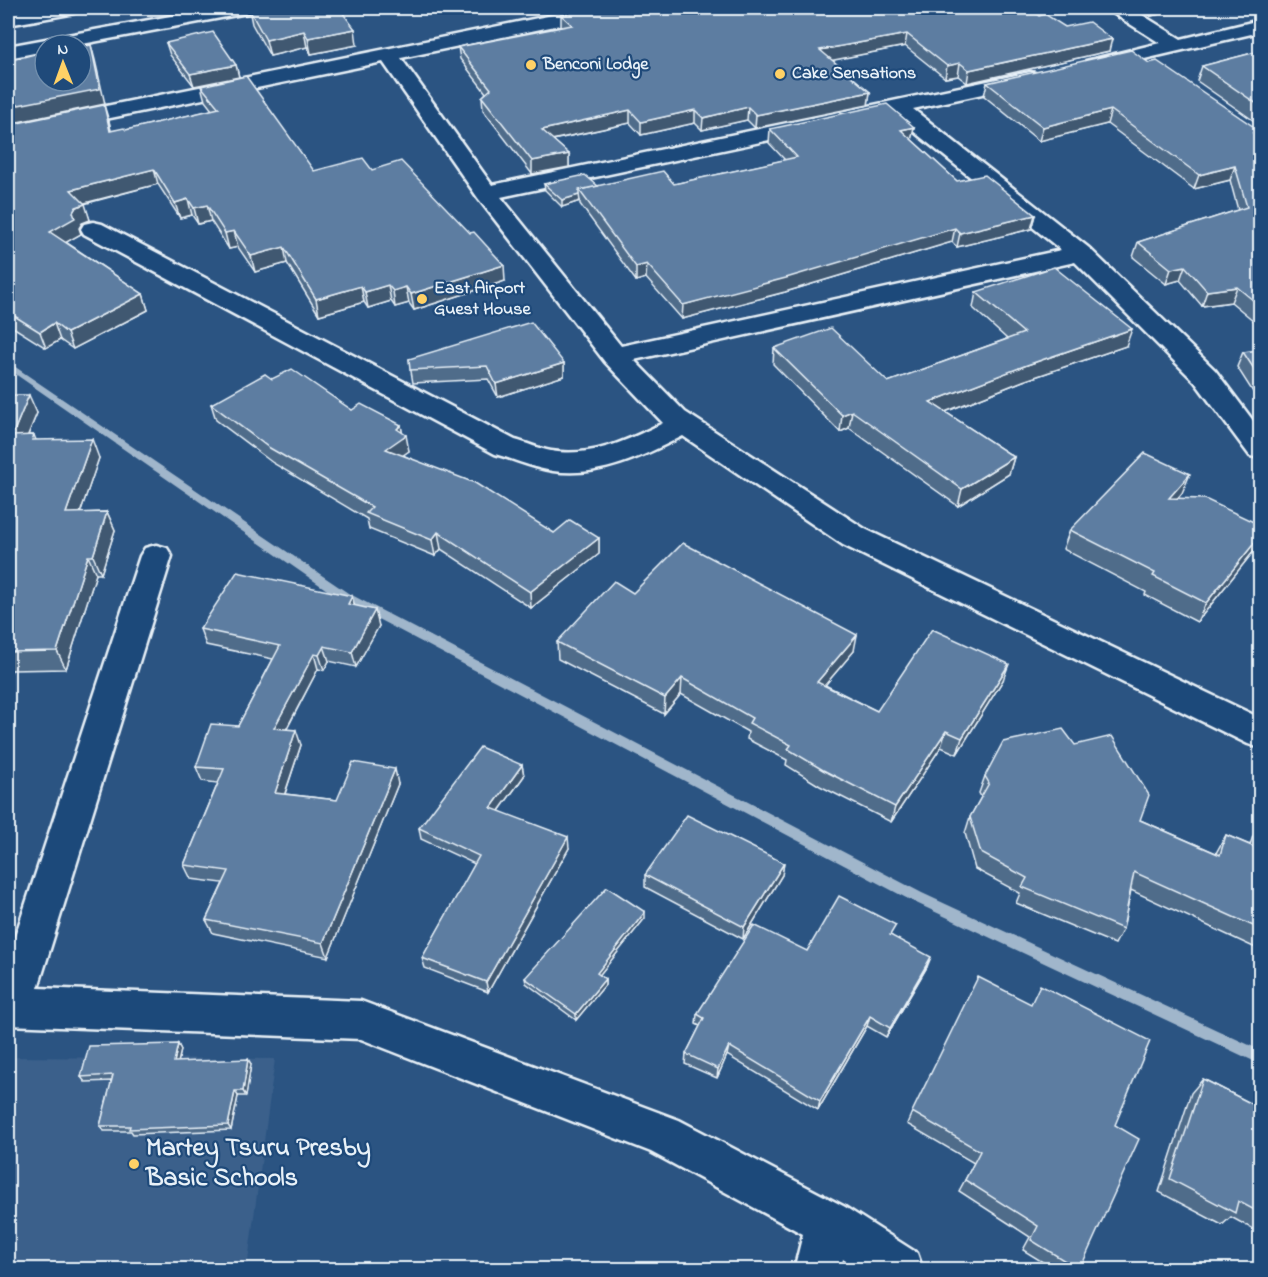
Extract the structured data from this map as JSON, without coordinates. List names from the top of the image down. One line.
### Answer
{"places":["Benconi Lodge","Cake Sensations","East Airport Guest House","Martey Tsuru Presby Basic Schools"],"north":"top"}
